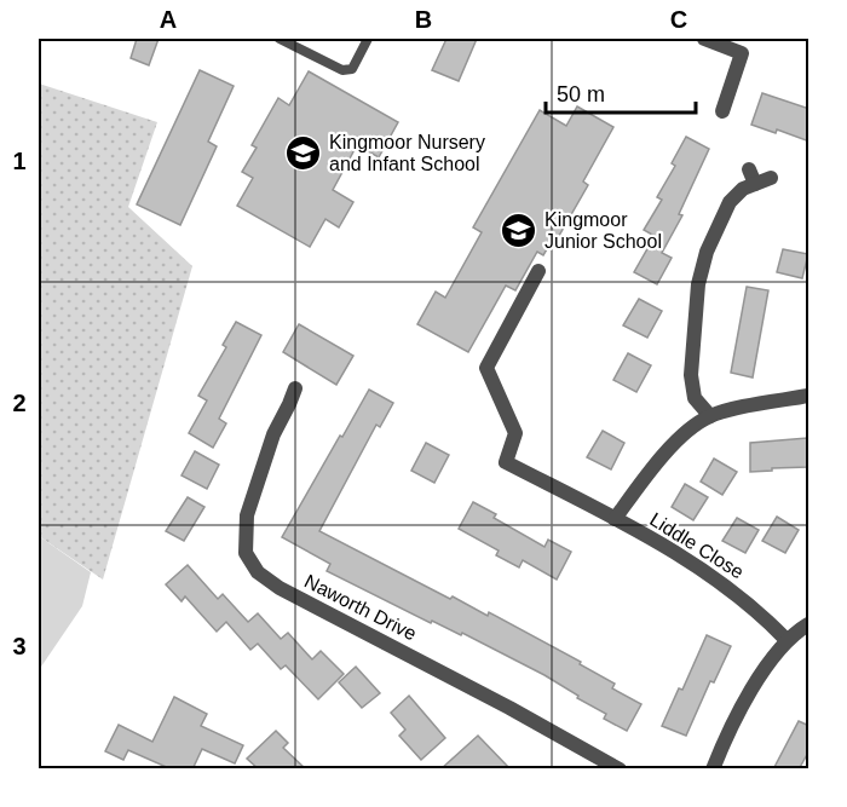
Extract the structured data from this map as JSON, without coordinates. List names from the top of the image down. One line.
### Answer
{"streets":{"street":["Liddle Close","Naworth Drive"]},"places":{"school or university":["Kingmoor Nursery and Infant School","Kingmoor Junior School"]},"scale_bar":"50 m","grid":{"columns":["A","B","C"],"rows":["1","2","3"]}}
